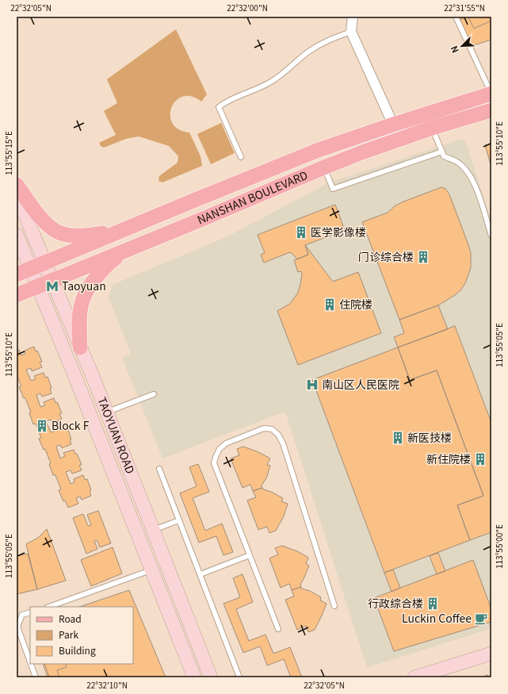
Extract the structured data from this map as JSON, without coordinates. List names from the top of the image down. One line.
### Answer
{"streets":{"main road":["NANSHAN BOULEVARD","TAOYUAN ROAD"]},"crossings":[["NANSHAN BOULEVARD","TAOYUAN ROAD"]],"places":{"building":["医学影像楼","门诊综合楼","住院楼","Block F","新医技楼","新住院楼","行政综合楼"],"metro station":["Taoyuan"],"hospital":["南山区人民医院"],"cafe":["Luckin Coffee"]},"legend":["Road","Park","Building"],"north":"bottom left","coordinates":["22°32'05\"N","22°32'00\"N","22°31'55\"N","113°55'10\"E","113°55'15\"E","113°55'05\"E","113°55'00\"E","22°32'10\"N"]}
